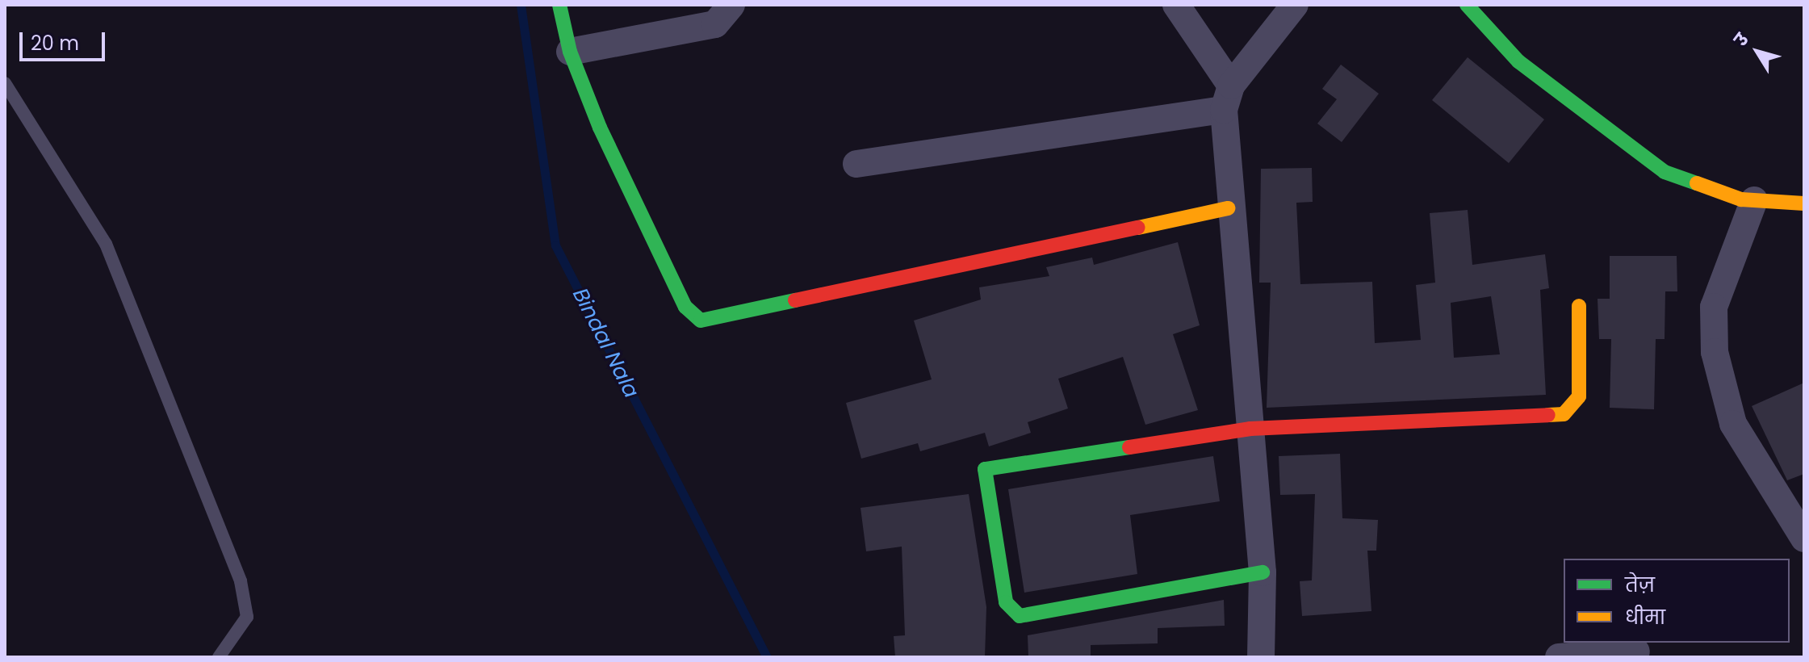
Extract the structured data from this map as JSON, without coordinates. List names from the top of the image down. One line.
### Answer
{"water":["Bindal Nala"],"legend":["तेज़","धीमा"],"scale_bar":"20 m","north":"top left"}
